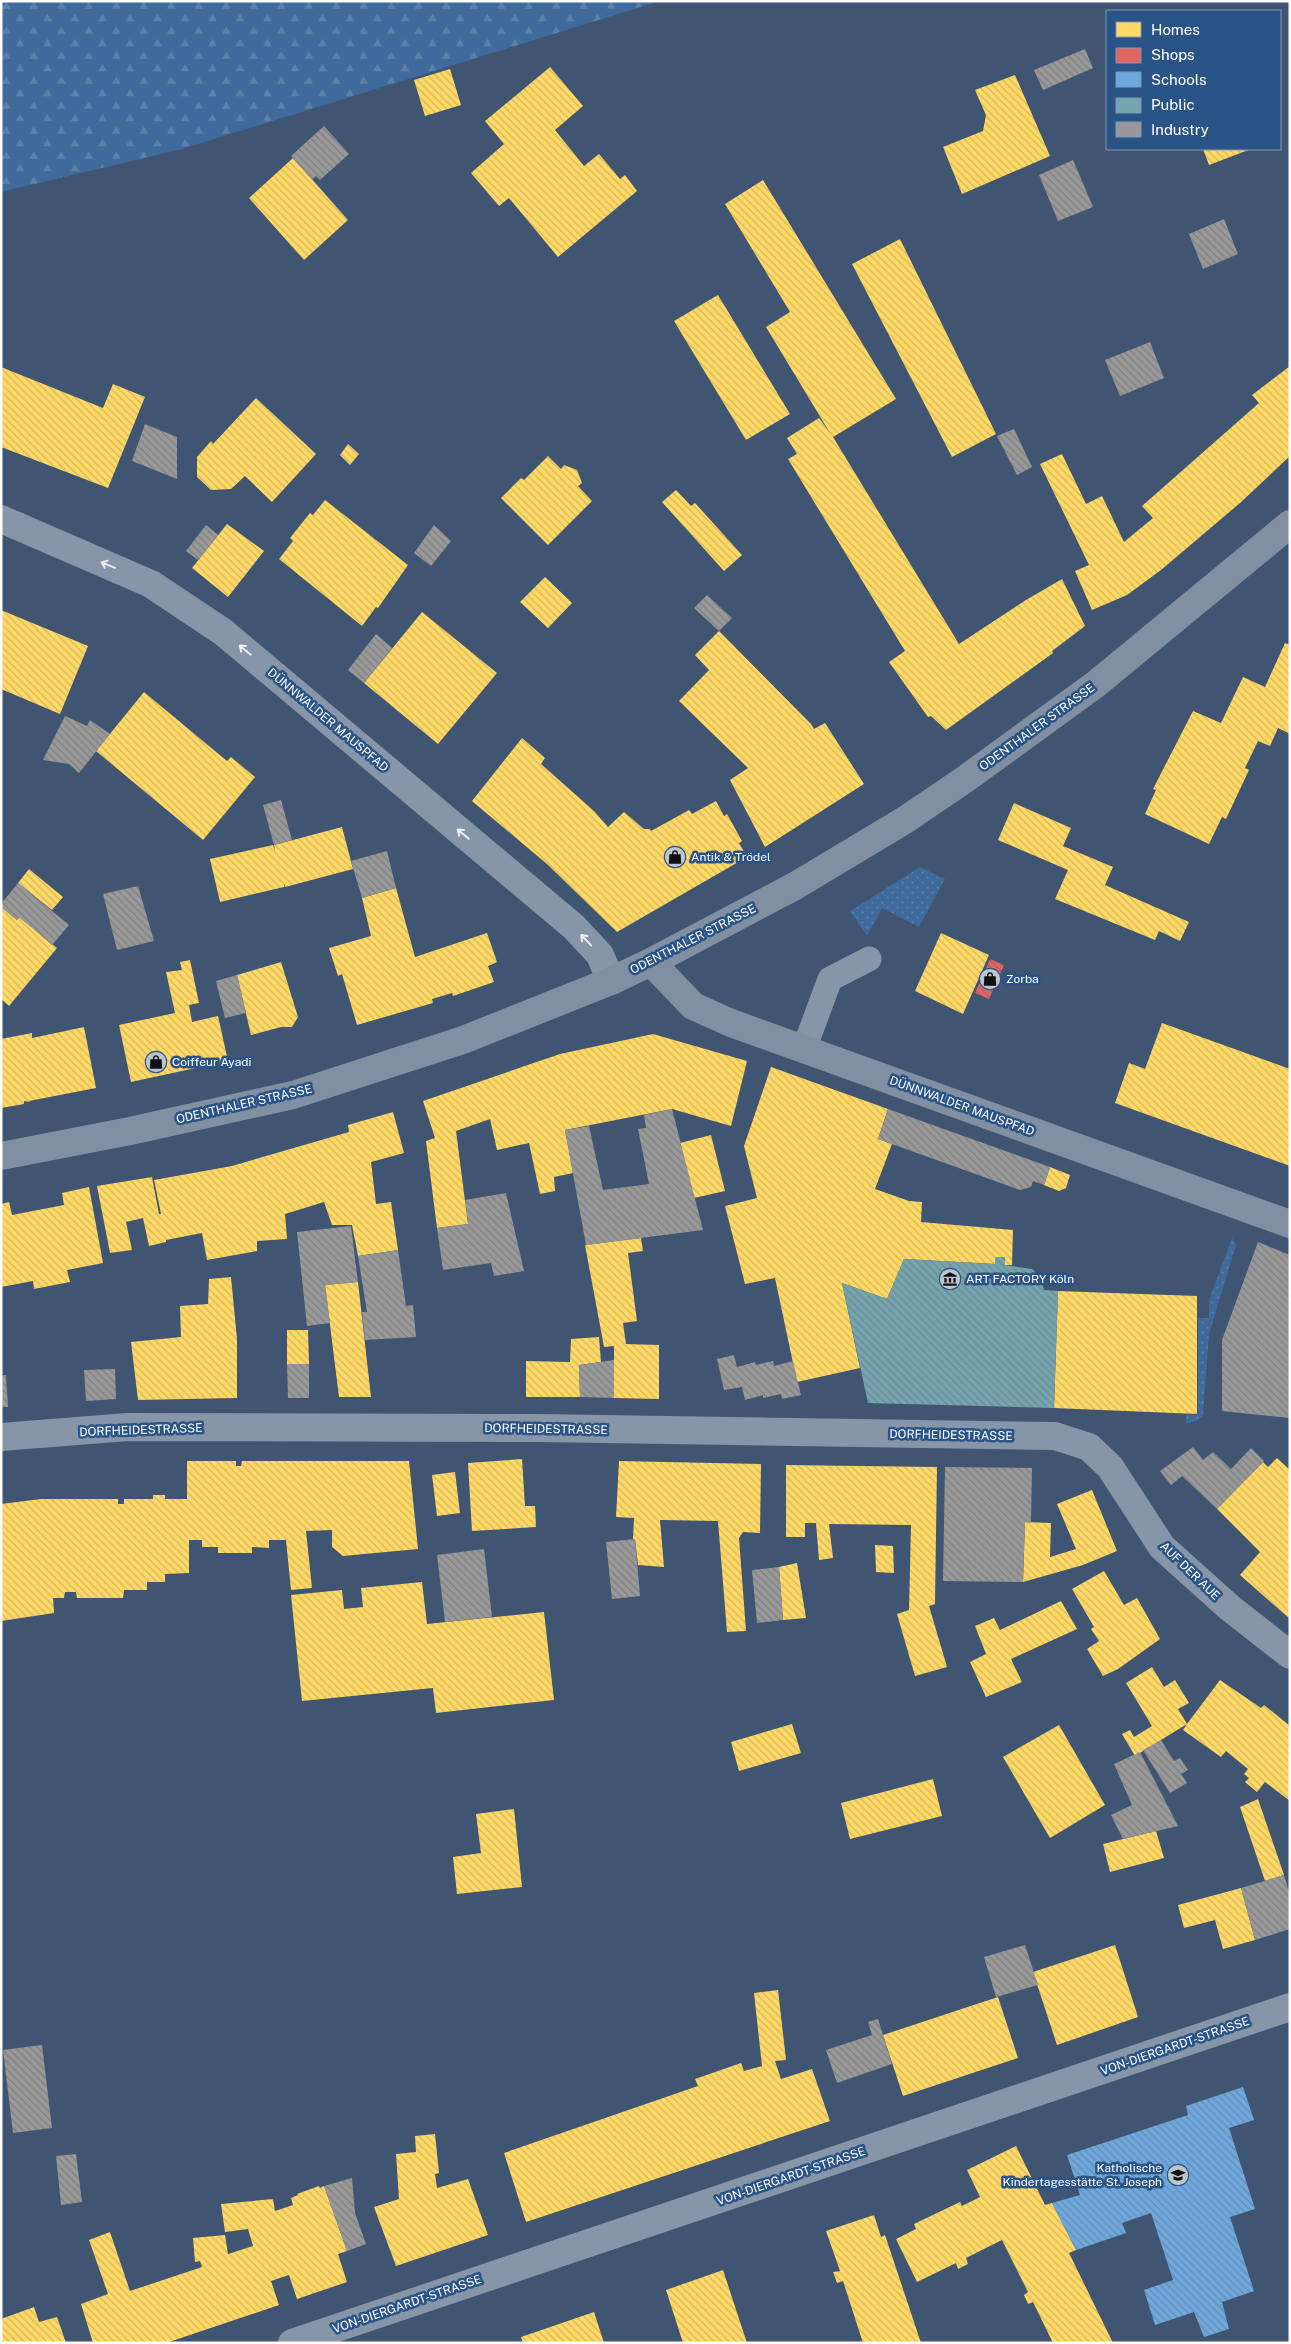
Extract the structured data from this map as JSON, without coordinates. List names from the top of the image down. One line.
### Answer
{"streets":{"main road":["DÜNNWALDER MAUSPFAD","ODENTHALER STRASSE"],"street":["DORFHEIDESTRASSE","AUF DER AUE","VON-DIERGARDT-STRASSE"]},"crossings":[["DÜNNWALDER MAUSPFAD","ODENTHALER STRASSE"],["DORFHEIDESTRASSE","AUF DER AUE"]],"one_way":["DÜNNWALDER MAUSPFAD"],"places":{"shop":["Antik & Trödel","Zorba","Coiffeur Ayadi"],"museum":["ART FACTORY Köln"],"school or university":["Katholische Kindertagesstätte St. Joseph"]},"legend":["Homes","Shops","Schools","Public","Industry"]}
